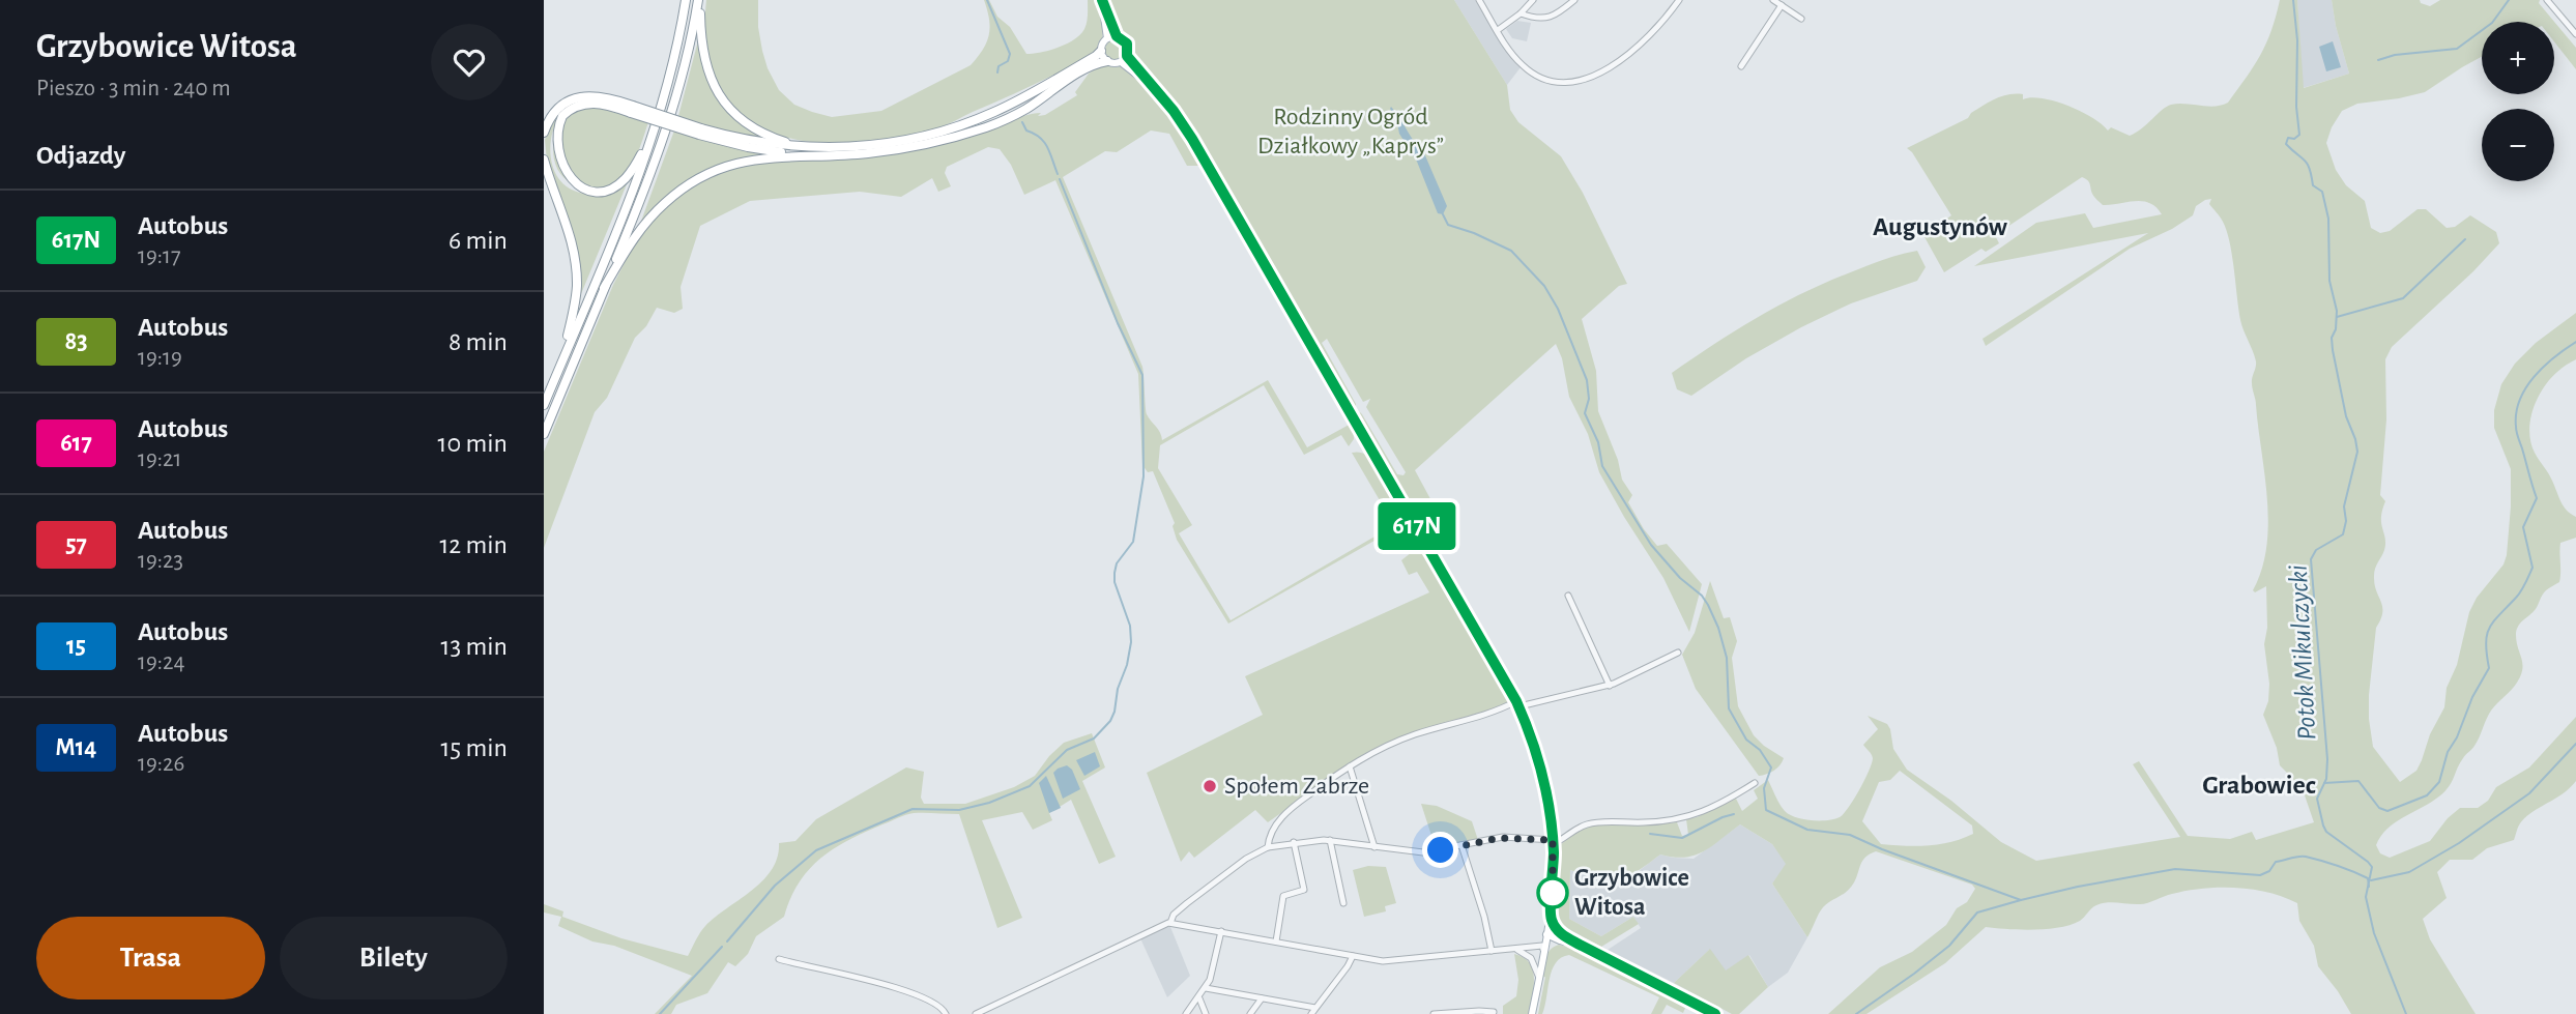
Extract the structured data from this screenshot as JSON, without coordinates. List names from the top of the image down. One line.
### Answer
{"districts":["Augustynów","Grabowiec"],"water":["Potok Mikulczycki"],"parks":["Rodzinny Ogród Działkowy „Kaprys”"],"places":["Społem Zabrze","Grzybowice Witosa"],"lines":["bus line 617N"],"page":{"heading":[["Grzybowice Witosa","Pieszo · 3 min · 240 m"],"Odjazdy"],"on_map":"617N","map_buttons":["+","−"],"list":[{"mark":"617N","name":"Autobus","note":"19:17","value":"6 min"},{"mark":"83","name":"Autobus","note":"19:19","value":"8 min"},{"mark":"617","name":"Autobus","note":"19:21","value":"10 min"},{"mark":"57","name":"Autobus","note":"19:23","value":"12 min"},{"mark":"15","name":"Autobus","note":"19:24","value":"13 min"},{"mark":"M14","name":"Autobus","note":"19:26","value":"15 min"}],"buttons":["Trasa","Bilety"]}}
